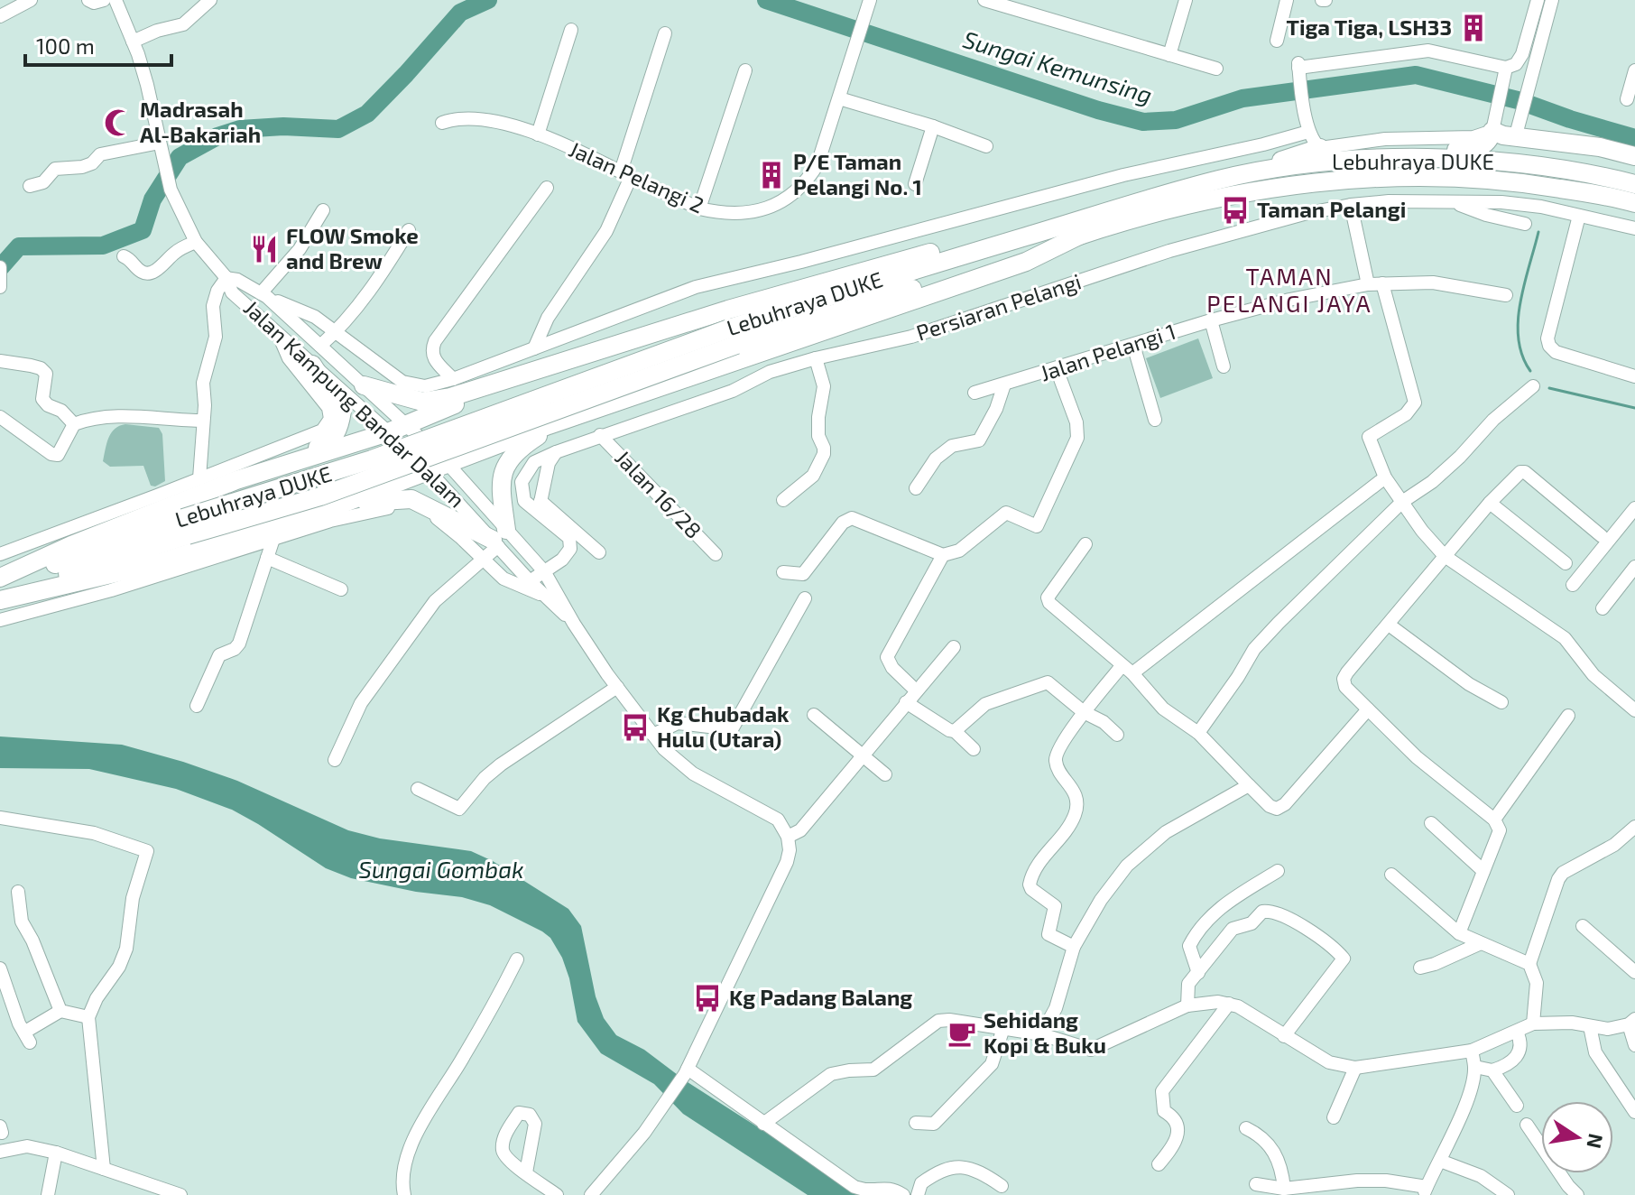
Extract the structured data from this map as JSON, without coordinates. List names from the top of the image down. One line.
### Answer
{"streets":{"highway":["Lebuhraya DUKE"],"street":["Jalan Pelangi 2","Persiaran Pelangi","Jalan Pelangi 1","Jalan Kampung Bandar Dalam","Jalan 16/28"]},"crossings":[["Persiaran Pelangi","Jalan Kampung Bandar Dalam"],["Persiaran Pelangi","Jalan 16/28"]],"districts":["TAMAN PELANGI JAYA"],"water":["Sungai Kemunsing","Sungai Gombak"],"places":{"building":["Tiga Tiga, LSH33","P/E Taman Pelangi No. 1"],"mosque":["Madrasah Al-Bakariah"],"bus stop":["Taman Pelangi","Kg Chubadak Hulu (Utara)","Kg Padang Balang"],"restaurant":["FLOW Smoke and Brew"],"cafe":["Sehidang Kopi & Buku"]},"scale_bar":"100 m","north":"right"}
